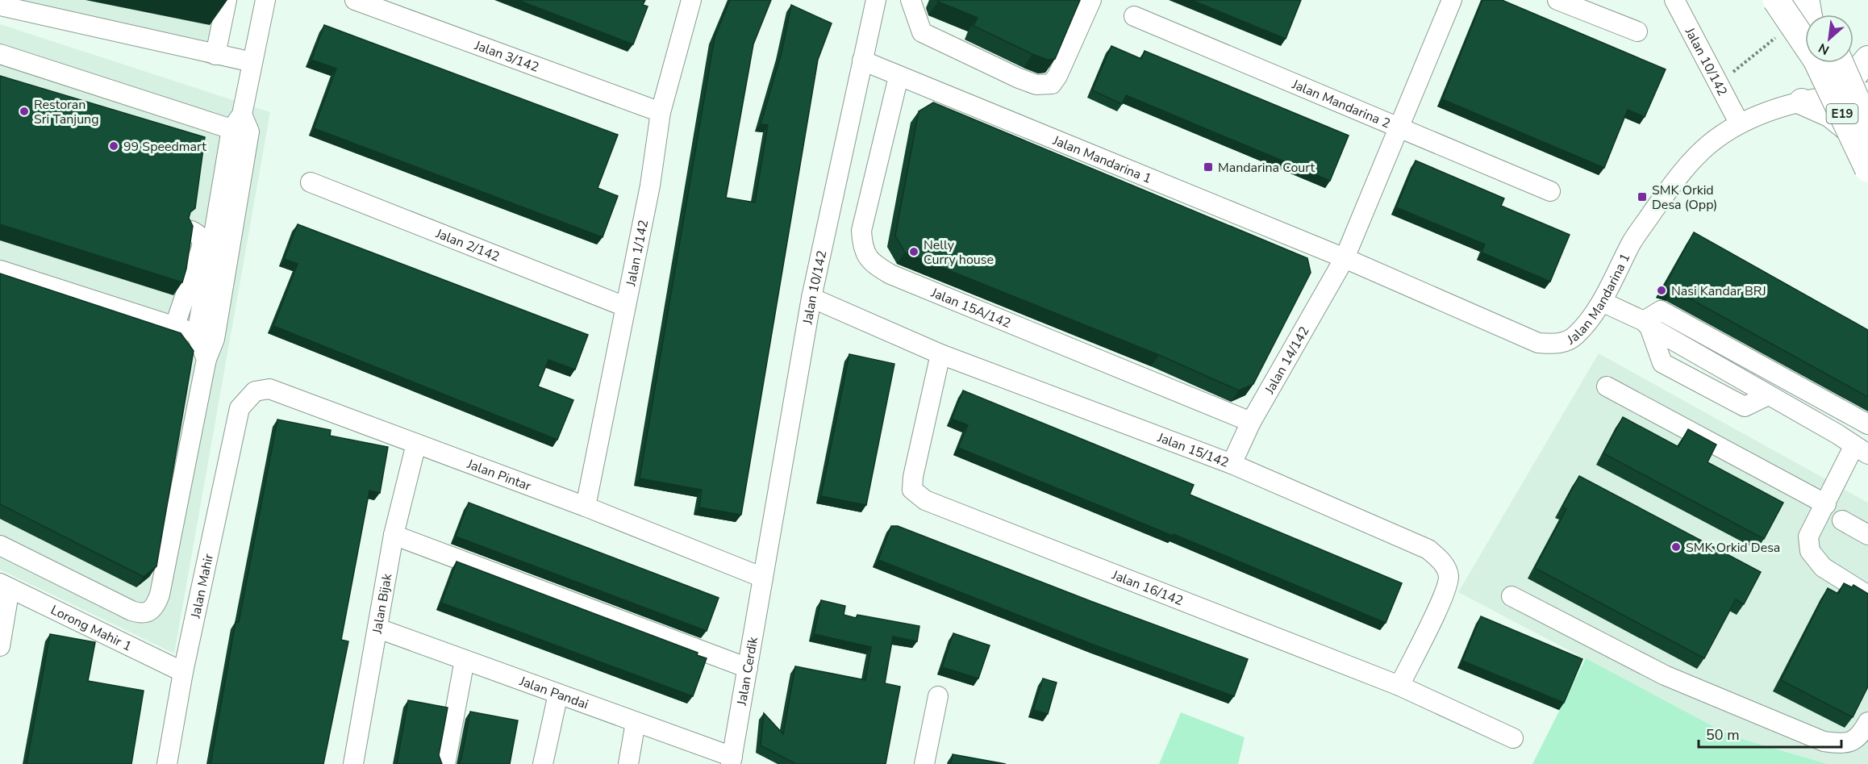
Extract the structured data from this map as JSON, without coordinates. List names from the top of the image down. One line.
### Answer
{"streets":{"highway":["E19"],"street":["Jalan 3/142","Jalan 10/142","Jalan Mandarina 2","Jalan Mandarina 1","Jalan 2/142","Jalan 1/142","Jalan 15A/142","Jalan 14/142","Jalan 15/142","Jalan Pintar","Jalan Mahir","Jalan 16/142","Jalan Bijak","Lorong Mahir 1","Jalan Cerdik","Jalan Pandai"]},"crossings":[["Jalan 3/142","Jalan 1/142"],["Jalan 10/142","Jalan Mandarina 1"],["Jalan 10/142","Jalan 15/142"],["Jalan 10/142","Jalan Pintar"],["Jalan 10/142","Jalan Cerdik"],["Jalan Mandarina 1","Jalan 15A/142"],["Jalan Mandarina 1","Jalan 14/142"],["Jalan 2/142","Jalan 1/142"],["Jalan 1/142","Jalan Pintar"],["Jalan 15A/142","Jalan 14/142"],["Jalan 14/142","Jalan 15/142"],["Jalan 15/142","Jalan 16/142"],["Jalan Pintar","Jalan Mahir"],["Jalan Pintar","Jalan Bijak"],["Jalan Pintar","Jalan Cerdik"],["Jalan Mahir","Lorong Mahir 1"],["Jalan Bijak","Jalan Pandai"],["Jalan Cerdik","Jalan Pandai"]],"places":{"other":["Restoran Sri Tanjung","99 Speedmart","Nelly Curry house","Nasi Kandar BRJ","SMK Orkid Desa"],"transit":["Mandarina Court","SMK Orkid Desa (Opp)"]},"scale_bar":"50 m","north":"bottom left"}
